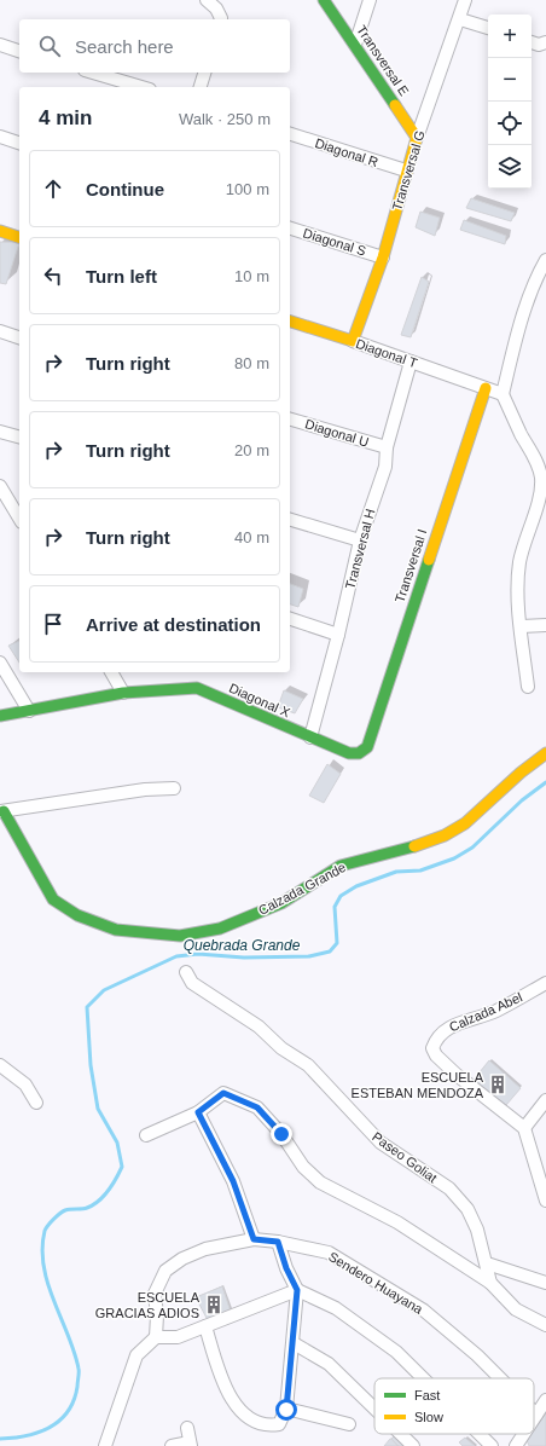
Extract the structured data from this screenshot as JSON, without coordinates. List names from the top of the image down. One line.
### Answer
{"streets":{"street":["Transversal E","Diagonal R","Transversal G","Diagonal S","Diagonal T","Diagonal U","Transversal H","Transversal I","Diagonal X","Calzada Grande","Calzada Abel","Paseo Goliat","Sendero Huayana"]},"crossings":[["Transversal E","Transversal G"],["Diagonal R","Transversal G"],["Transversal G","Diagonal S"],["Transversal G","Diagonal T"],["Diagonal T","Transversal H"],["Diagonal T","Transversal I"],["Diagonal U","Transversal H"],["Transversal H","Diagonal X"],["Transversal I","Diagonal X"]],"water":["Quebrada Grande"],"places":{"building":["ESCUELA ESTEBAN MENDOZA","ESCUELA GRACIAS ADIOS"]},"legend":["Fast","Slow"],"page":{"map_buttons":["+","−"],"search":"Search here","heading":["4 min","Walk · 250 m"],"list":[["Continue","100 m"],["Turn left","10 m"],["Turn right","80 m"],["Turn right","20 m"],["Turn right","40 m"],"Arrive at destination"]}}
